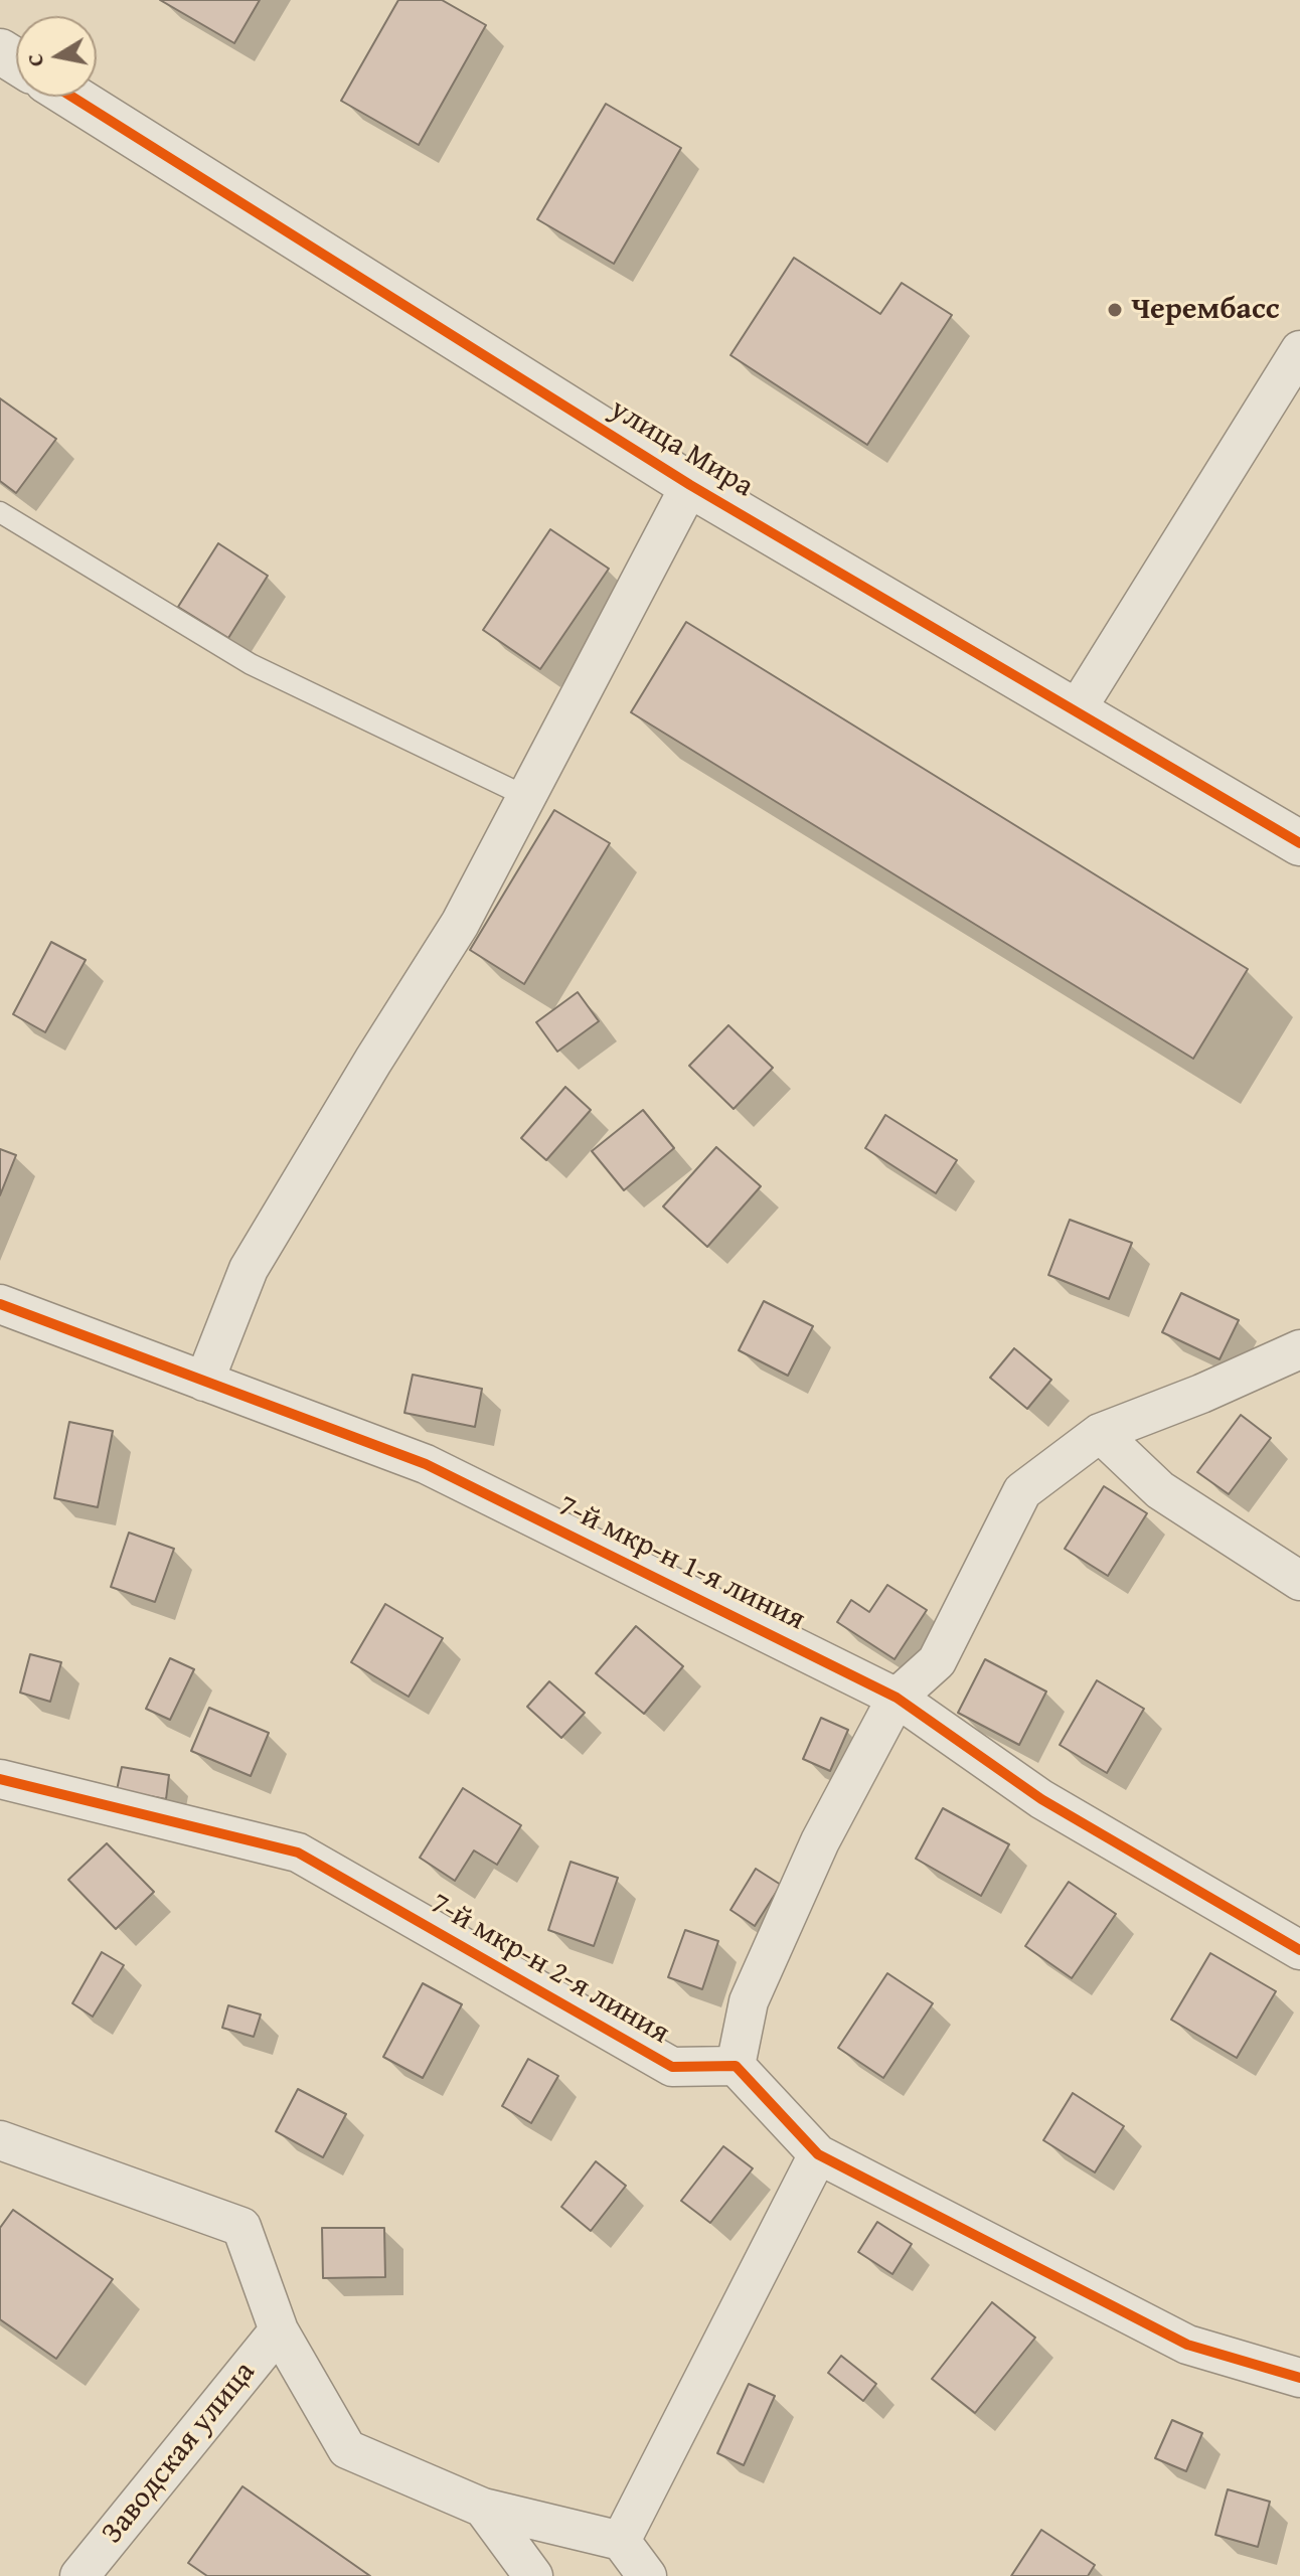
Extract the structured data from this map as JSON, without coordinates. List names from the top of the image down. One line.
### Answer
{"streets":{"street":["улица Мира","7-й мкр-н 1-я линия","7-й мкр-н 2-я линия","Заводская улица"]},"places":["Черембасс"],"north":"left"}
